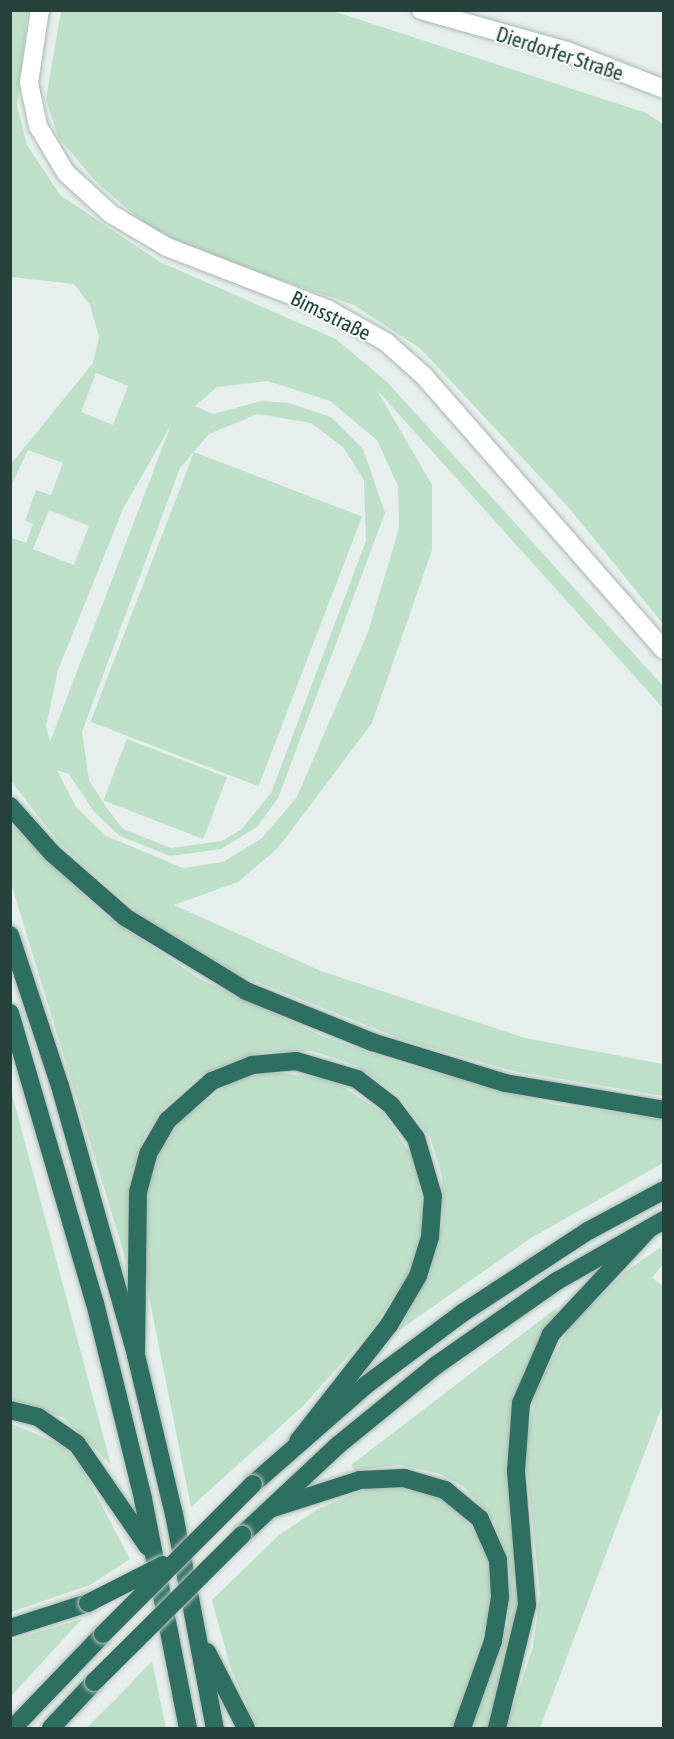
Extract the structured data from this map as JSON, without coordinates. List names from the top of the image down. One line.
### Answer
{"streets":{"street":["Dierdorfer Straße","Bimsstraße"]}}
